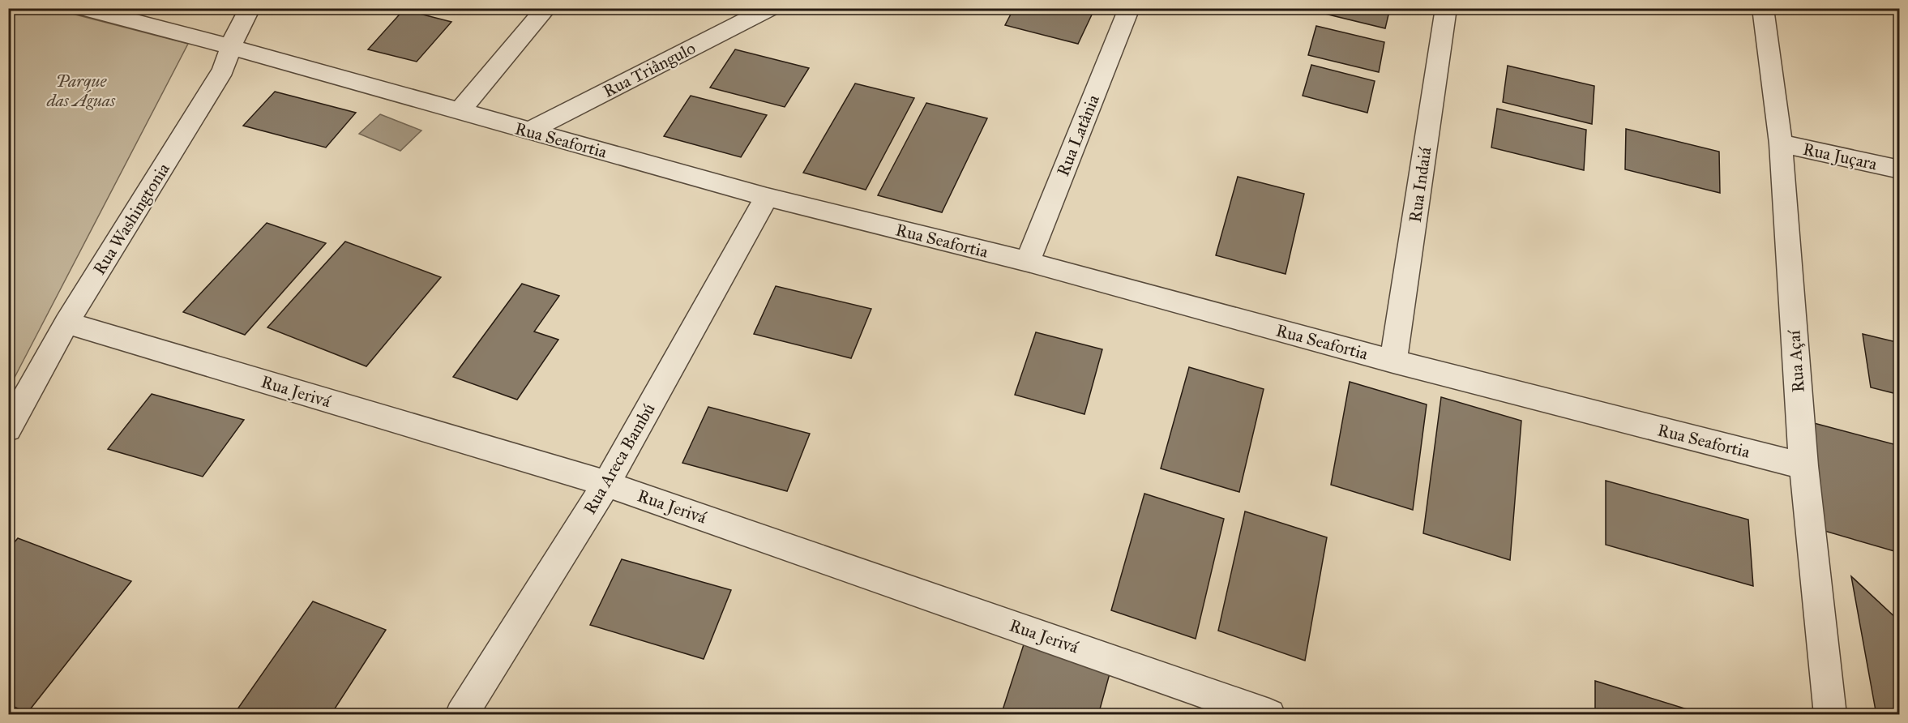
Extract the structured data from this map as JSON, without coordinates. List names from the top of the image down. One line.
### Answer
{"streets":{"street":["Rua Triângulo","Rua Latânia","Rua Seafortia","Rua Juçara","Rua Indaiá","Rua Washingtonia","Rua Açaí","Rua Jerivá","Rua Areca Bambú"]},"crossings":[["Rua Triângulo","Rua Seafortia"],["Rua Latânia","Rua Seafortia"],["Rua Seafortia","Rua Indaiá"],["Rua Seafortia","Rua Washingtonia"],["Rua Seafortia","Rua Açaí"],["Rua Seafortia","Rua Areca Bambú"],["Rua Juçara","Rua Açaí"],["Rua Washingtonia","Rua Jerivá"],["Rua Jerivá","Rua Areca Bambú"]],"parks":["Parque das Águas"]}
